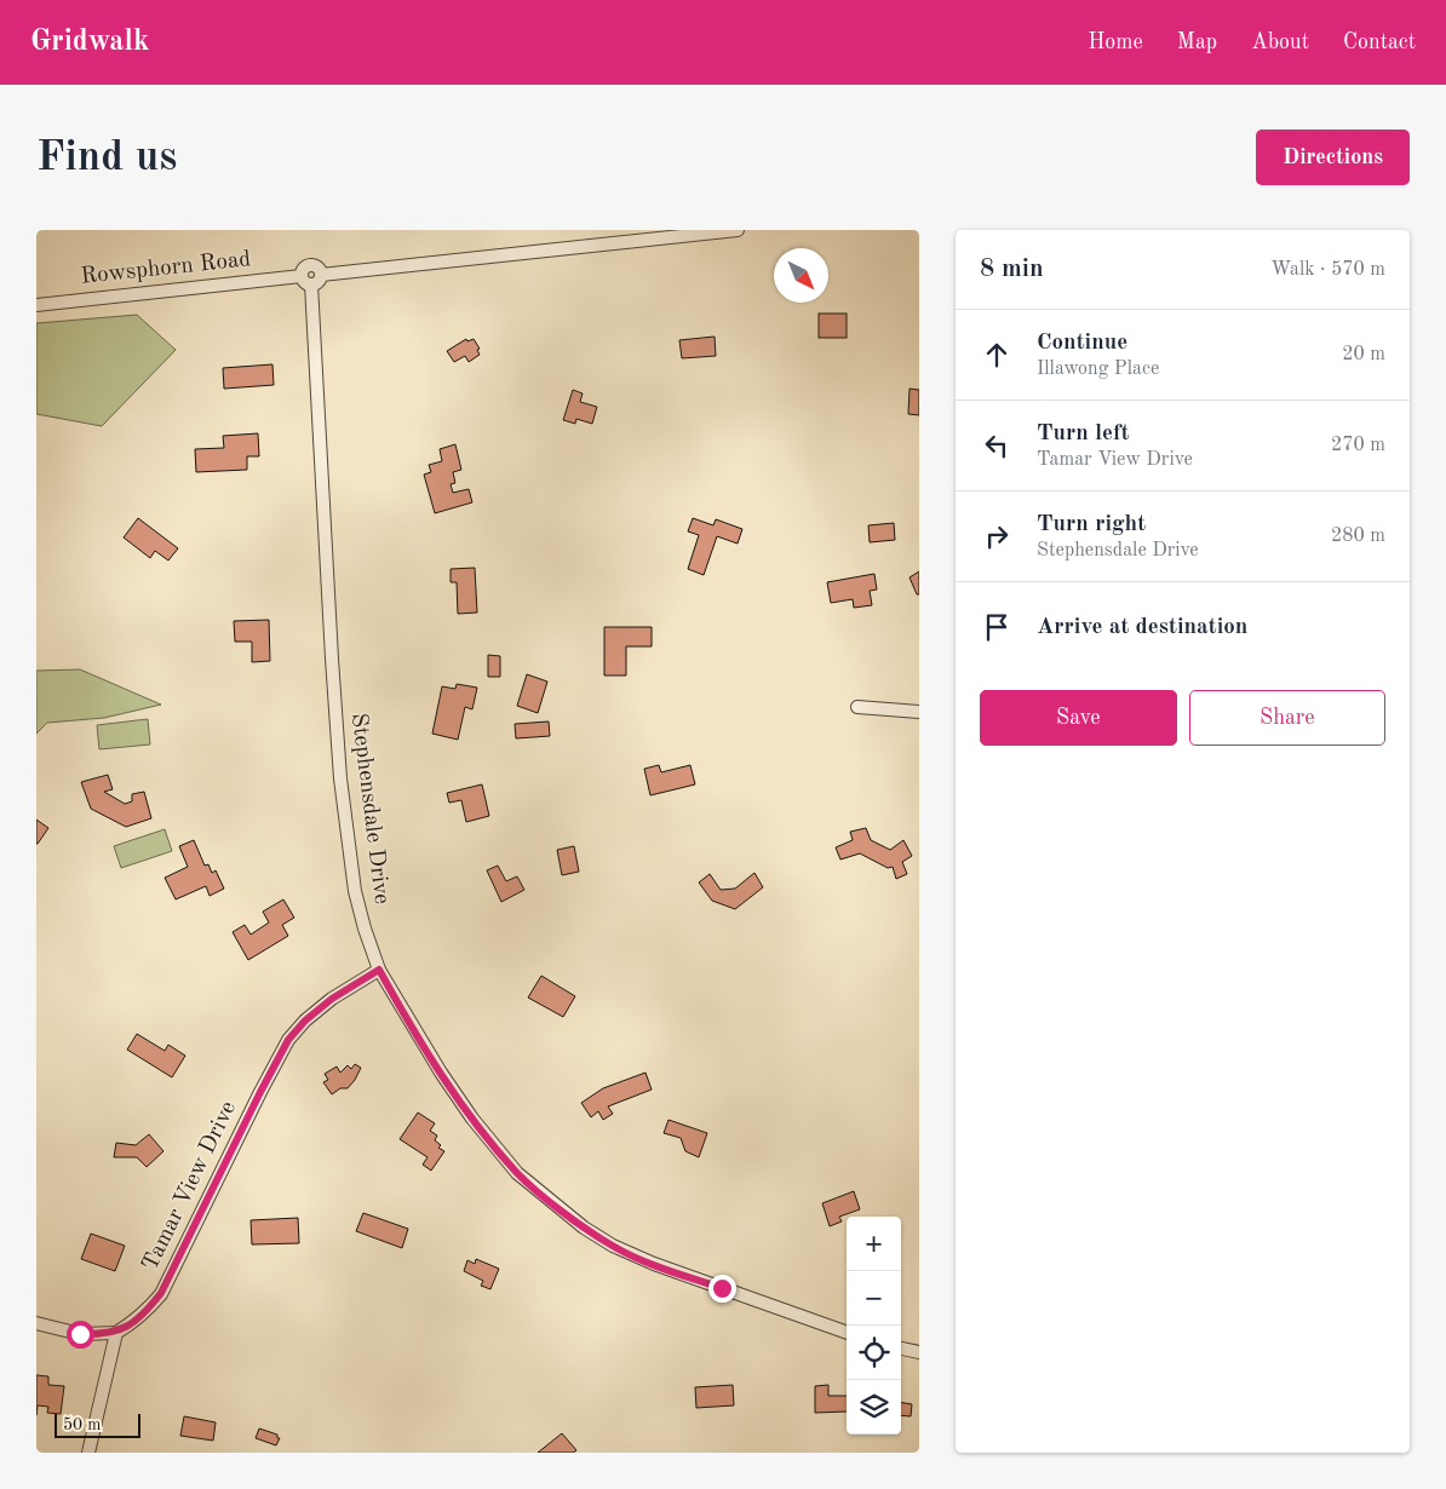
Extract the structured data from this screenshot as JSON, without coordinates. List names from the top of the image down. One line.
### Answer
{"streets":{"street":["Rowsphorn Road","Stephensdale Drive","Tamar View Drive"]},"crossings":[["Rowsphorn Road","Stephensdale Drive"],["Stephensdale Drive","Tamar View Drive"]],"scale_bar":"50 m","north":"bottom right","page":{"header":"Gridwalk","nav":["Home","Map","About","Contact"],"buttons":["Directions",["Save","Share"]],"title":"Find us","heading":["8 min","Walk · 570 m"],"list":[["Continue","Illawong Place","20 m"],["Turn left","Tamar View Drive","270 m"],["Turn right","Stephensdale Drive","280 m"],"Arrive at destination"],"map_buttons":["+","−"],"scale":"50 m"}}
